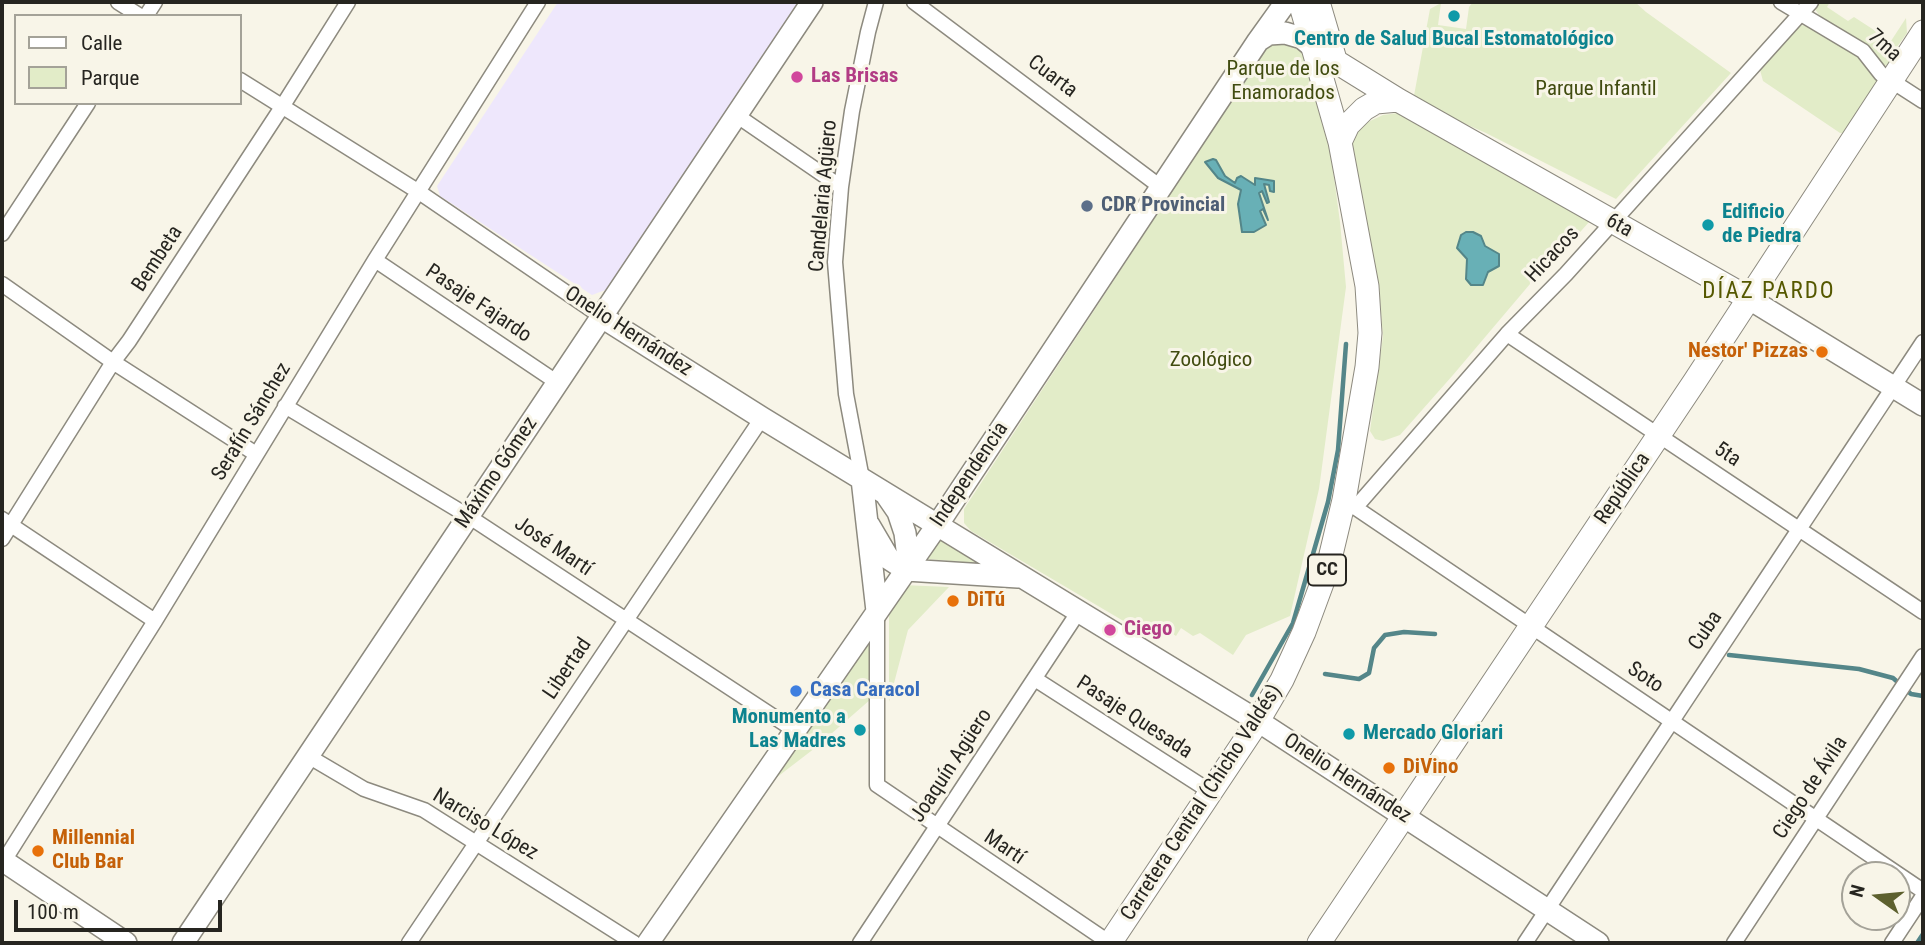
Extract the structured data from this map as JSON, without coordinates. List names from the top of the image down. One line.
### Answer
{"streets":{"main road":["6ta","República","CC","Carretera Central (Chicho Valdés)"],"street":["7ma","Cuarta","Candelaria Agüero","Hicacos","Bembeta","Pasaje Fajardo","Onelio Hernández","Serafín Sánchez","5ta","Máximo Gómez","Independencia","José Martí","Cuba","Libertad","Soto","Pasaje Quesada","Joaquín Agüero","Ciego de Ávila","Narciso López","Martí"]},"crossings":[["7ma","Hicacos"],["7ma","República"],["Cuarta","Independencia"],["Candelaria Agüero","Onelio Hernández"],["6ta","Hicacos"],["6ta","República"],["6ta","CC"],["6ta","Cuba"],["6ta","Carretera Central (Chicho Valdés)"],["Hicacos","5ta"],["Hicacos","Soto"],["Hicacos","Carretera Central (Chicho Valdés)"],["Bembeta","Onelio Hernández"],["Pasaje Fajardo","Serafín Sánchez"],["Pasaje Fajardo","Máximo Gómez"],["Onelio Hernández","Serafín Sánchez"],["Onelio Hernández","Máximo Gómez"],["Onelio Hernández","Independencia"],["Onelio Hernández","República"],["Onelio Hernández","Cuba"],["Onelio Hernández","Libertad"],["Onelio Hernández","Joaquín Agüero"],["Onelio Hernández","Carretera Central (Chicho Valdés)"],["Serafín Sánchez","José Martí"],["5ta","República"],["5ta","Cuba"],["Máximo Gómez","José Martí"],["Máximo Gómez","Narciso López"],["Independencia","José Martí"],["Independencia","Martí"],["República","Soto"],["José Martí","Libertad"],["CC","Carretera Central (Chicho Valdés)"],["Cuba","Soto"],["Libertad","Narciso López"],["Soto","Ciego de Ávila"],["Soto","Carretera Central (Chicho Valdés)"],["Pasaje Quesada","Joaquín Agüero"],["Pasaje Quesada","Carretera Central (Chicho Valdés)"],["Joaquín Agüero","Martí"],["Carretera Central (Chicho Valdés)","Martí"]],"districts":["DÍAZ PARDO"],"parks":["Parque de los Enamorados","Parque Infantil","Zoológico"],"places":["Centro de Salud Bucal Estomatológico","Las Brisas","CDR Provincial","Edificio de Piedra","Nestor' Pizzas","DiTú","Ciego","Casa Caracol","Monumento a Las Madres","Mercado Gloriari","DiVino","Millennial Club Bar"],"legend":["Calle","Parque"],"scale_bar":"100 m","north":"left"}
